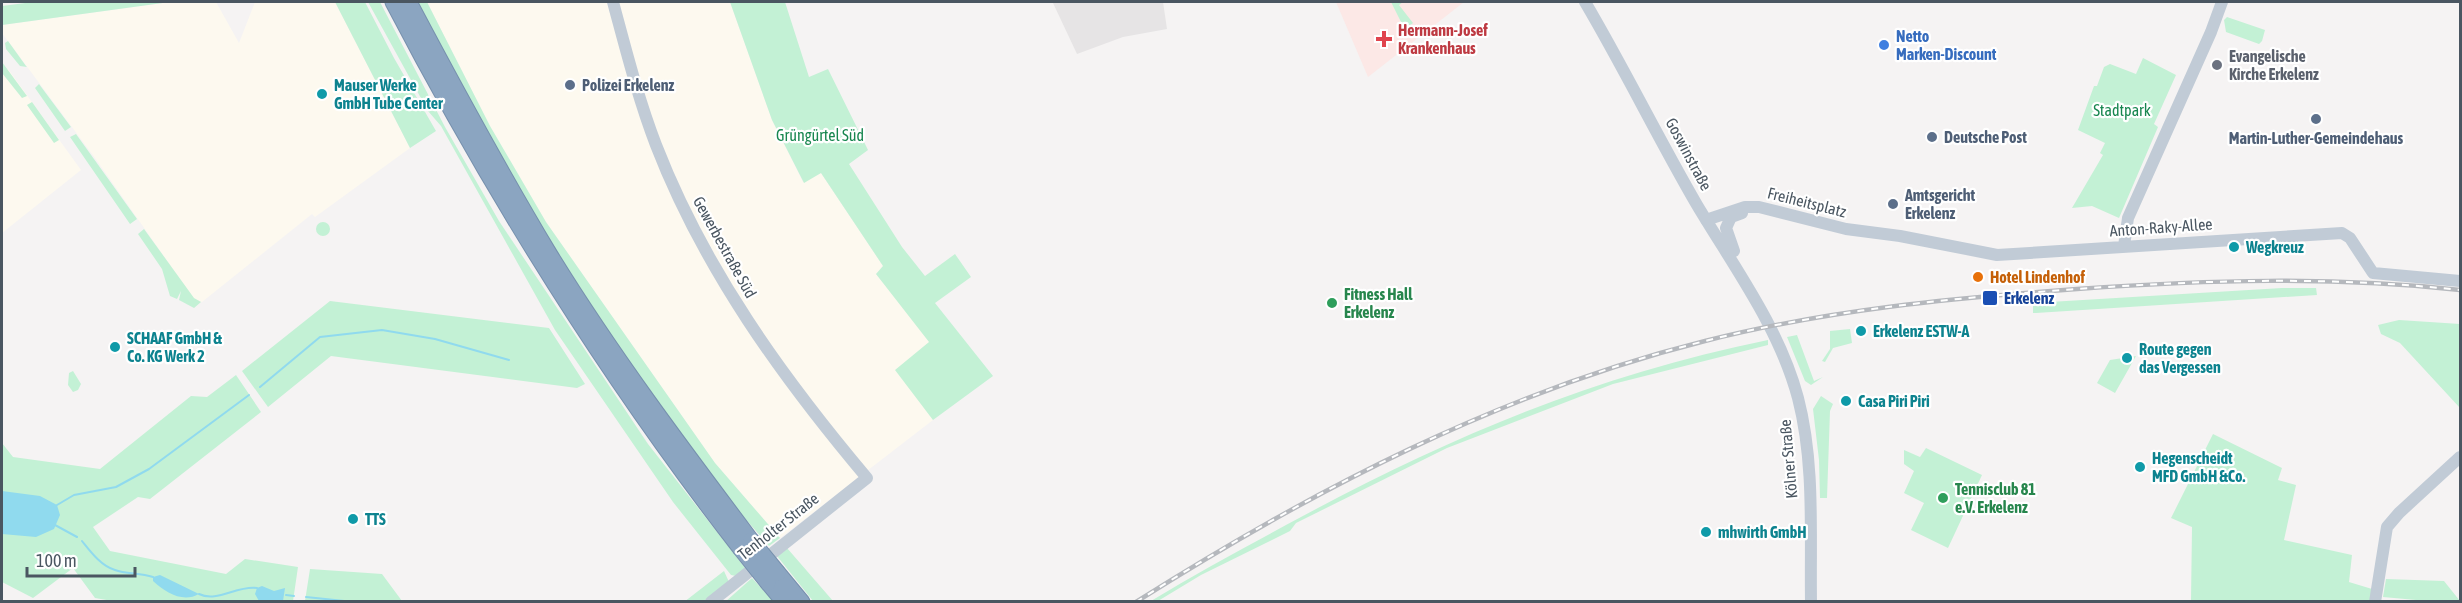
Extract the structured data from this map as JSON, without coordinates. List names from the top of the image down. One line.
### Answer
{"streets":{"street":["Goswinstraße","Freiheitsplatz","Anton-Raky-Allee","Gewerbestraße Süd","Kölner Straße","Tenholter Straße"]},"crossings":[["Goswinstraße","Freiheitsplatz"],["Goswinstraße","Kölner Straße"],["Freiheitsplatz","Anton-Raky-Allee"],["Gewerbestraße Süd","Tenholter Straße"]],"parks":["Stadtpark","Grüngürtel Süd"],"places":{"health":["Hermann-Josef Krankenhaus"],"other":["Netto Marken-Discount","Evangelische Kirche Erkelenz","Polizei Erkelenz","Mauser Werke GmbH Tube Center","Martin-Luther-Gemeindehaus","Deutsche Post","Amtsgericht Erkelenz","Wegkreuz","Hotel Lindenhof","Fitness Hall Erkelenz","Erkelenz ESTW-A","SCHAAF GmbH & Co. KG Werk 2","Route gegen das Vergessen","Casa Piri Piri","Hegenscheidt MFD GmbH &Co.","Tennisclub 81 e.V. Erkelenz","TTS","mhwirth GmbH"],"transit":["Erkelenz"]},"scale_bar":"100 m"}
